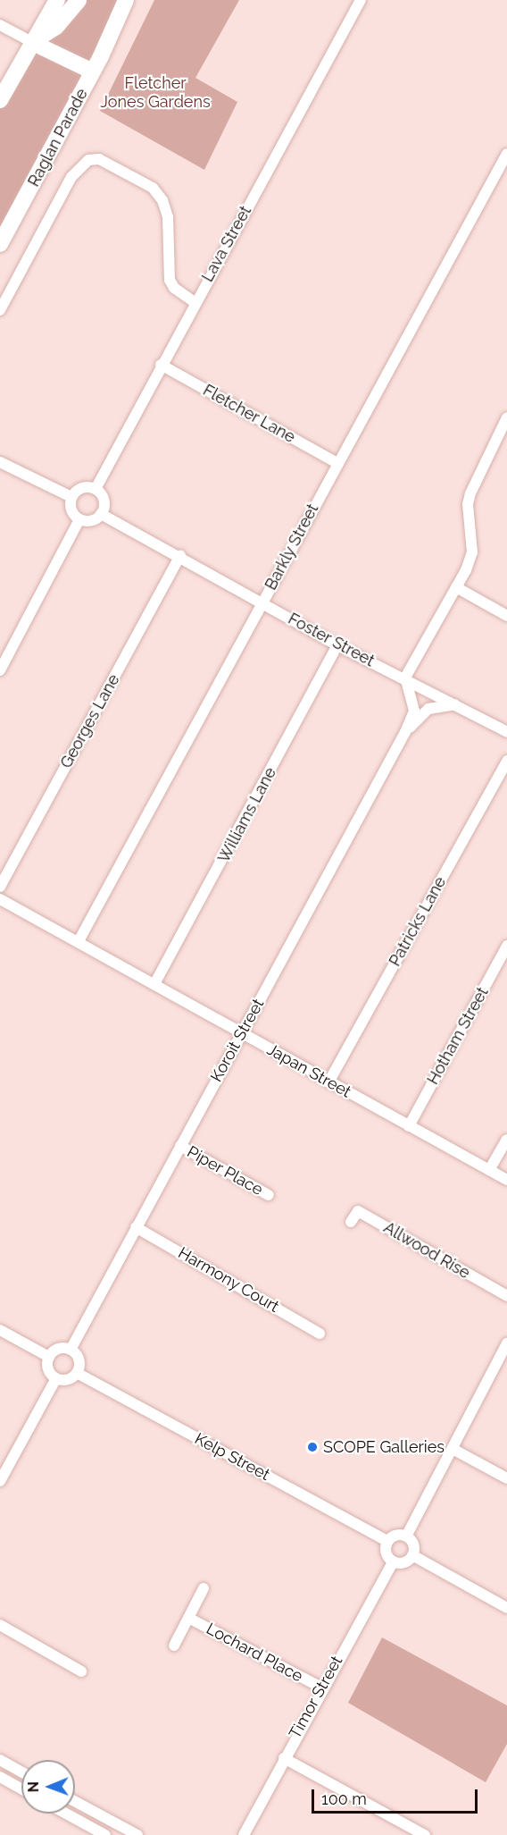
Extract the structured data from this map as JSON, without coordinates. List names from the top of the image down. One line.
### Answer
{"streets":{"highway":["Raglan Parade"],"street":["Lava Street","Fletcher Lane","Barkly Street","Foster Street","Georges Lane","Williams Lane","Patricks Lane","Hotham Street","Koroit Street","Japan Street","Piper Place","Allwood Rise","Harmony Court","Kelp Street","Lochard Place","Timor Street"]},"crossings":[["Lava Street","Fletcher Lane"],["Lava Street","Foster Street"],["Fletcher Lane","Barkly Street"],["Barkly Street","Foster Street"],["Barkly Street","Japan Street"],["Foster Street","Georges Lane"],["Foster Street","Williams Lane"],["Foster Street","Koroit Street"],["Williams Lane","Japan Street"],["Patricks Lane","Japan Street"],["Hotham Street","Japan Street"],["Koroit Street","Japan Street"],["Koroit Street","Piper Place"],["Koroit Street","Harmony Court"],["Koroit Street","Kelp Street"],["Kelp Street","Timor Street"],["Lochard Place","Timor Street"]],"parks":["Fletcher Jones Gardens"],"places":["SCOPE Galleries"],"scale_bar":"100 m","north":"left"}
